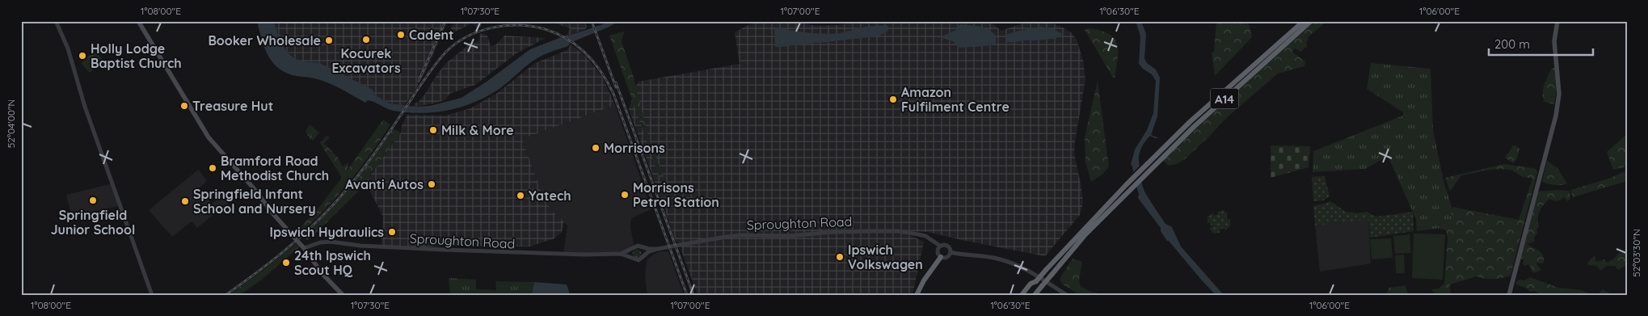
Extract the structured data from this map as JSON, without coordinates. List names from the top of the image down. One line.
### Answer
{"streets":{"highway":["A14"],"street":["Sproughton Road"]},"places":["Cadent","Kocurek Excavators","Booker Wholesale","Holly Lodge Baptist Church","Amazon Fulfilment Centre","Treasure Hut","Milk & More","Morrisons","Bramford Road Methodist Church","Avanti Autos","Morrisons Petrol Station","Yatech","Springfield Junior School","Springfield Infant School and Nursery","Ipswich Hydraulics","Ipswich Volkswagen","24th Ipswich Scout HQ"],"scale_bar":"200 m","coordinates":["1°08'00\"E","1°07'30\"E","1°07'00\"E","1°06'30\"E","1°06'00\"E","52°04'00\"N","52°03'30\"N"]}
